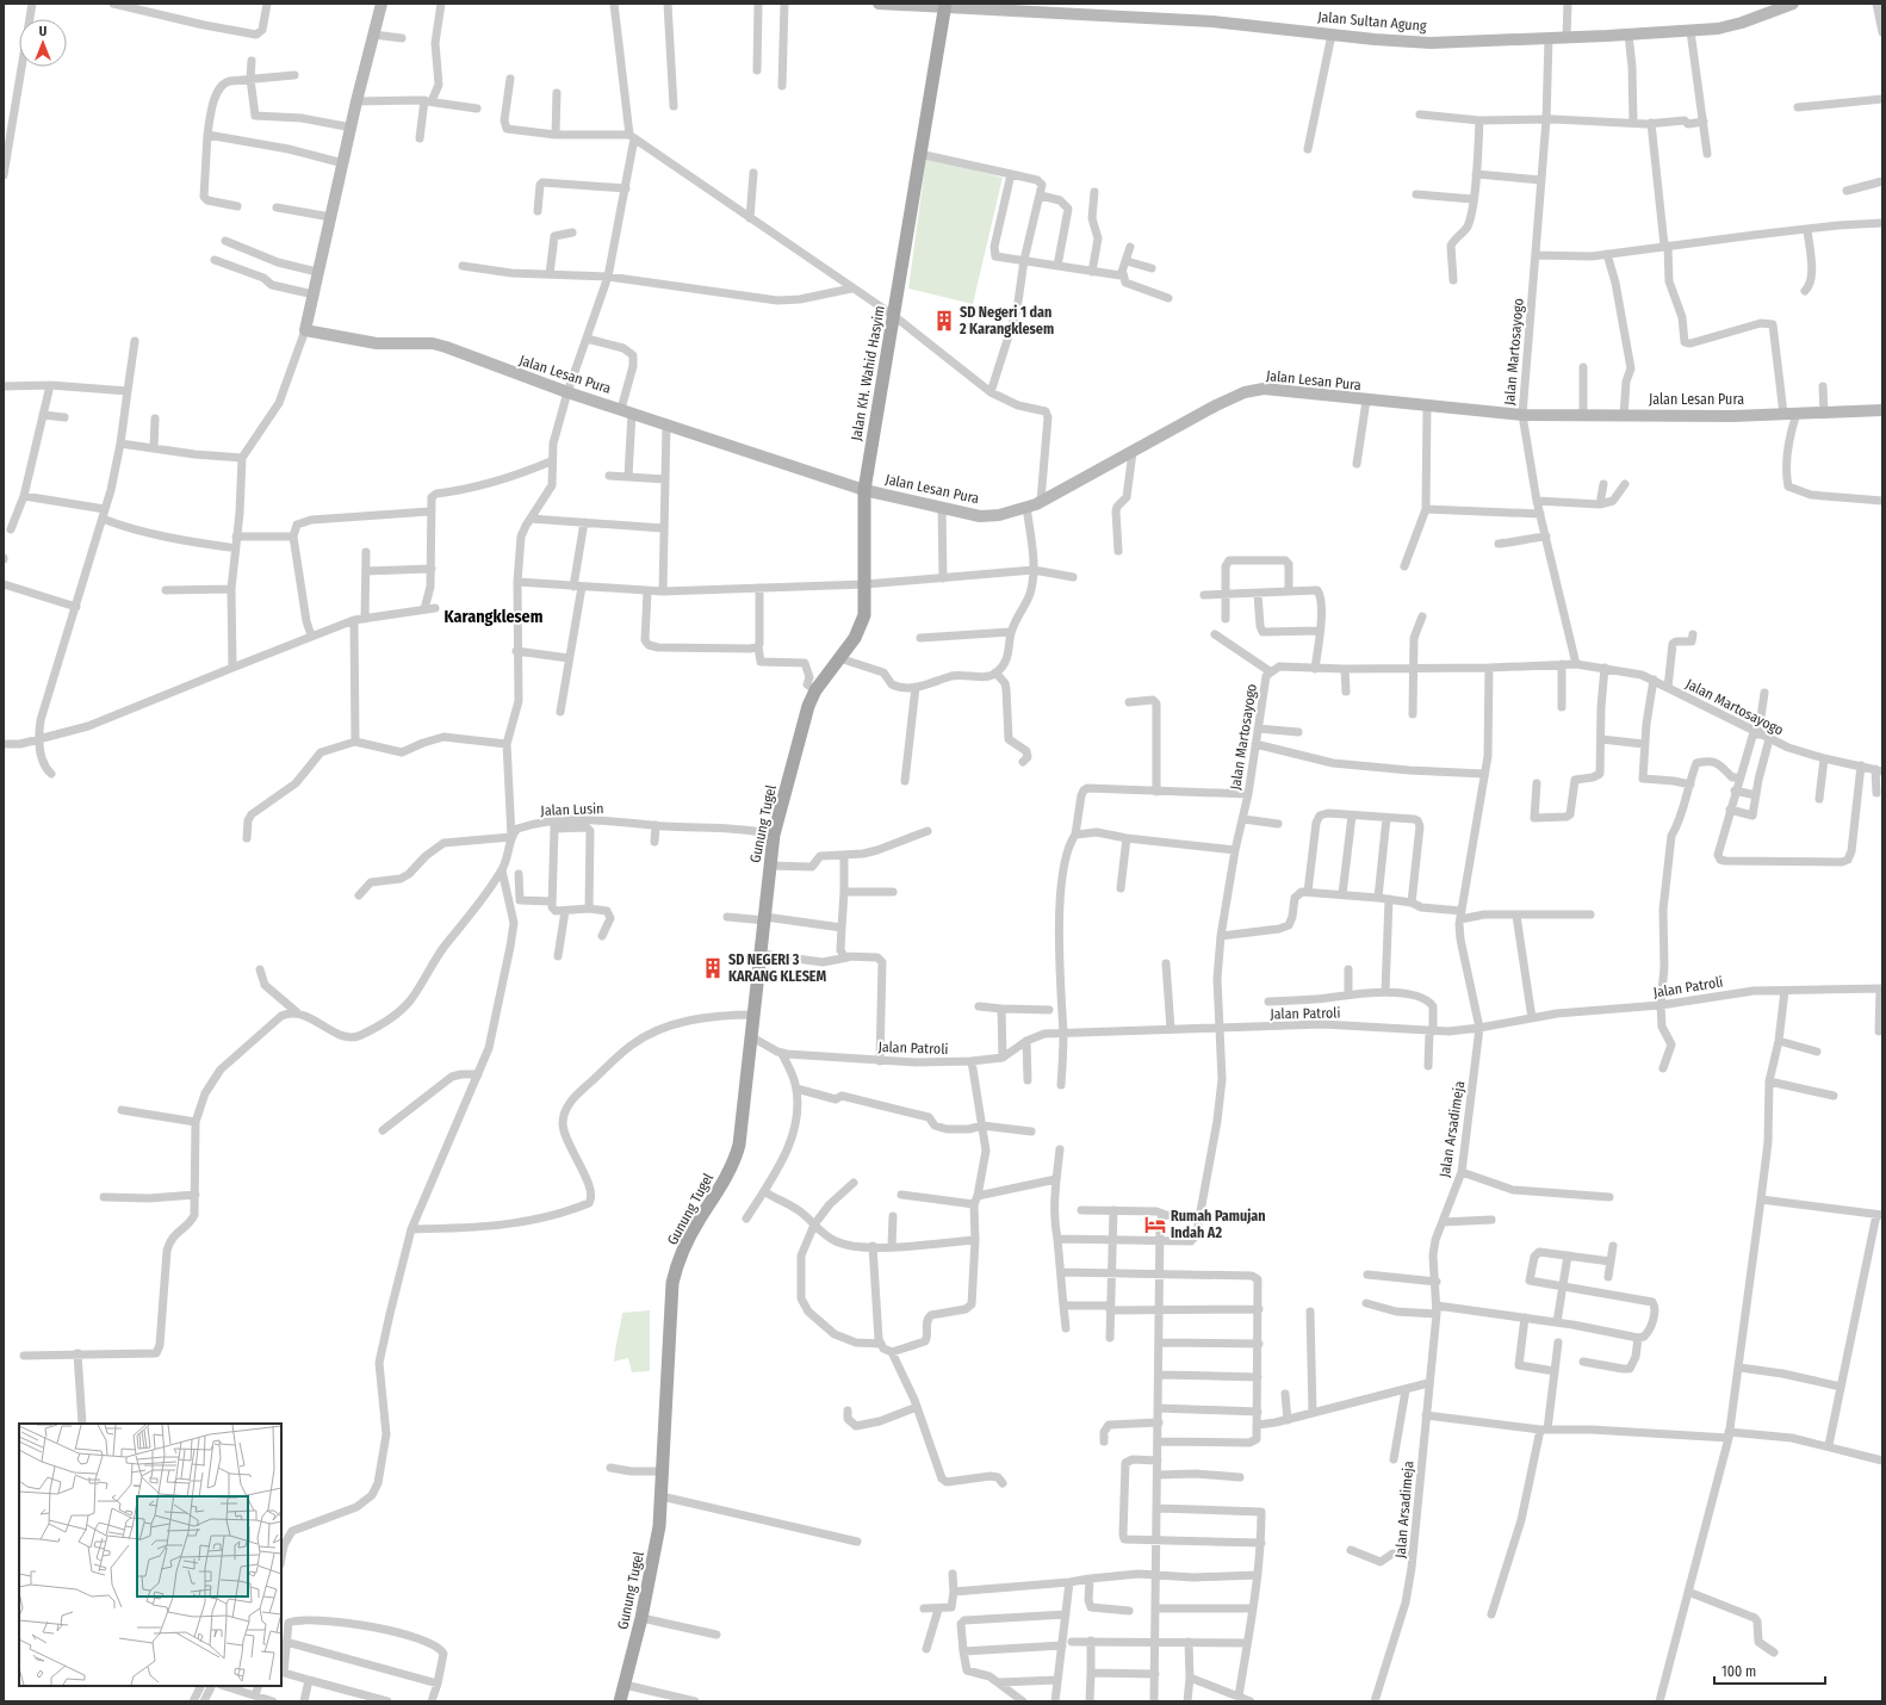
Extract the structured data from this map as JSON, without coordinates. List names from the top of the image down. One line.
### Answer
{"streets":{"main road":["Jalan KH. Wahid Hasyim","Gunung Tugel"],"street":["Jalan Sultan Agung","Jalan Martosayogo","Jalan Lesan Pura","Jalan Lusin","Jalan Patroli","Jalan Arsadimeja"]},"crossings":[["Jalan Sultan Agung","Jalan Martosayogo"],["Jalan Sultan Agung","Jalan KH. Wahid Hasyim"],["Jalan Martosayogo","Jalan Lesan Pura"],["Jalan Martosayogo","Jalan Patroli"],["Jalan Martosayogo","Jalan Arsadimeja"],["Jalan KH. Wahid Hasyim","Jalan Lesan Pura"],["Jalan KH. Wahid Hasyim","Gunung Tugel"],["Jalan Lusin","Gunung Tugel"],["Gunung Tugel","Jalan Patroli"],["Jalan Patroli","Jalan Arsadimeja"]],"districts":["Karangklesem"],"places":{"building":["SD Negeri 1 dan 2 Karangklesem","SD NEGERI 3 KARANG KLESEM"],"hotel":["Rumah Pamujan Indah A2"]},"scale_bar":"100 m","north":"top"}
